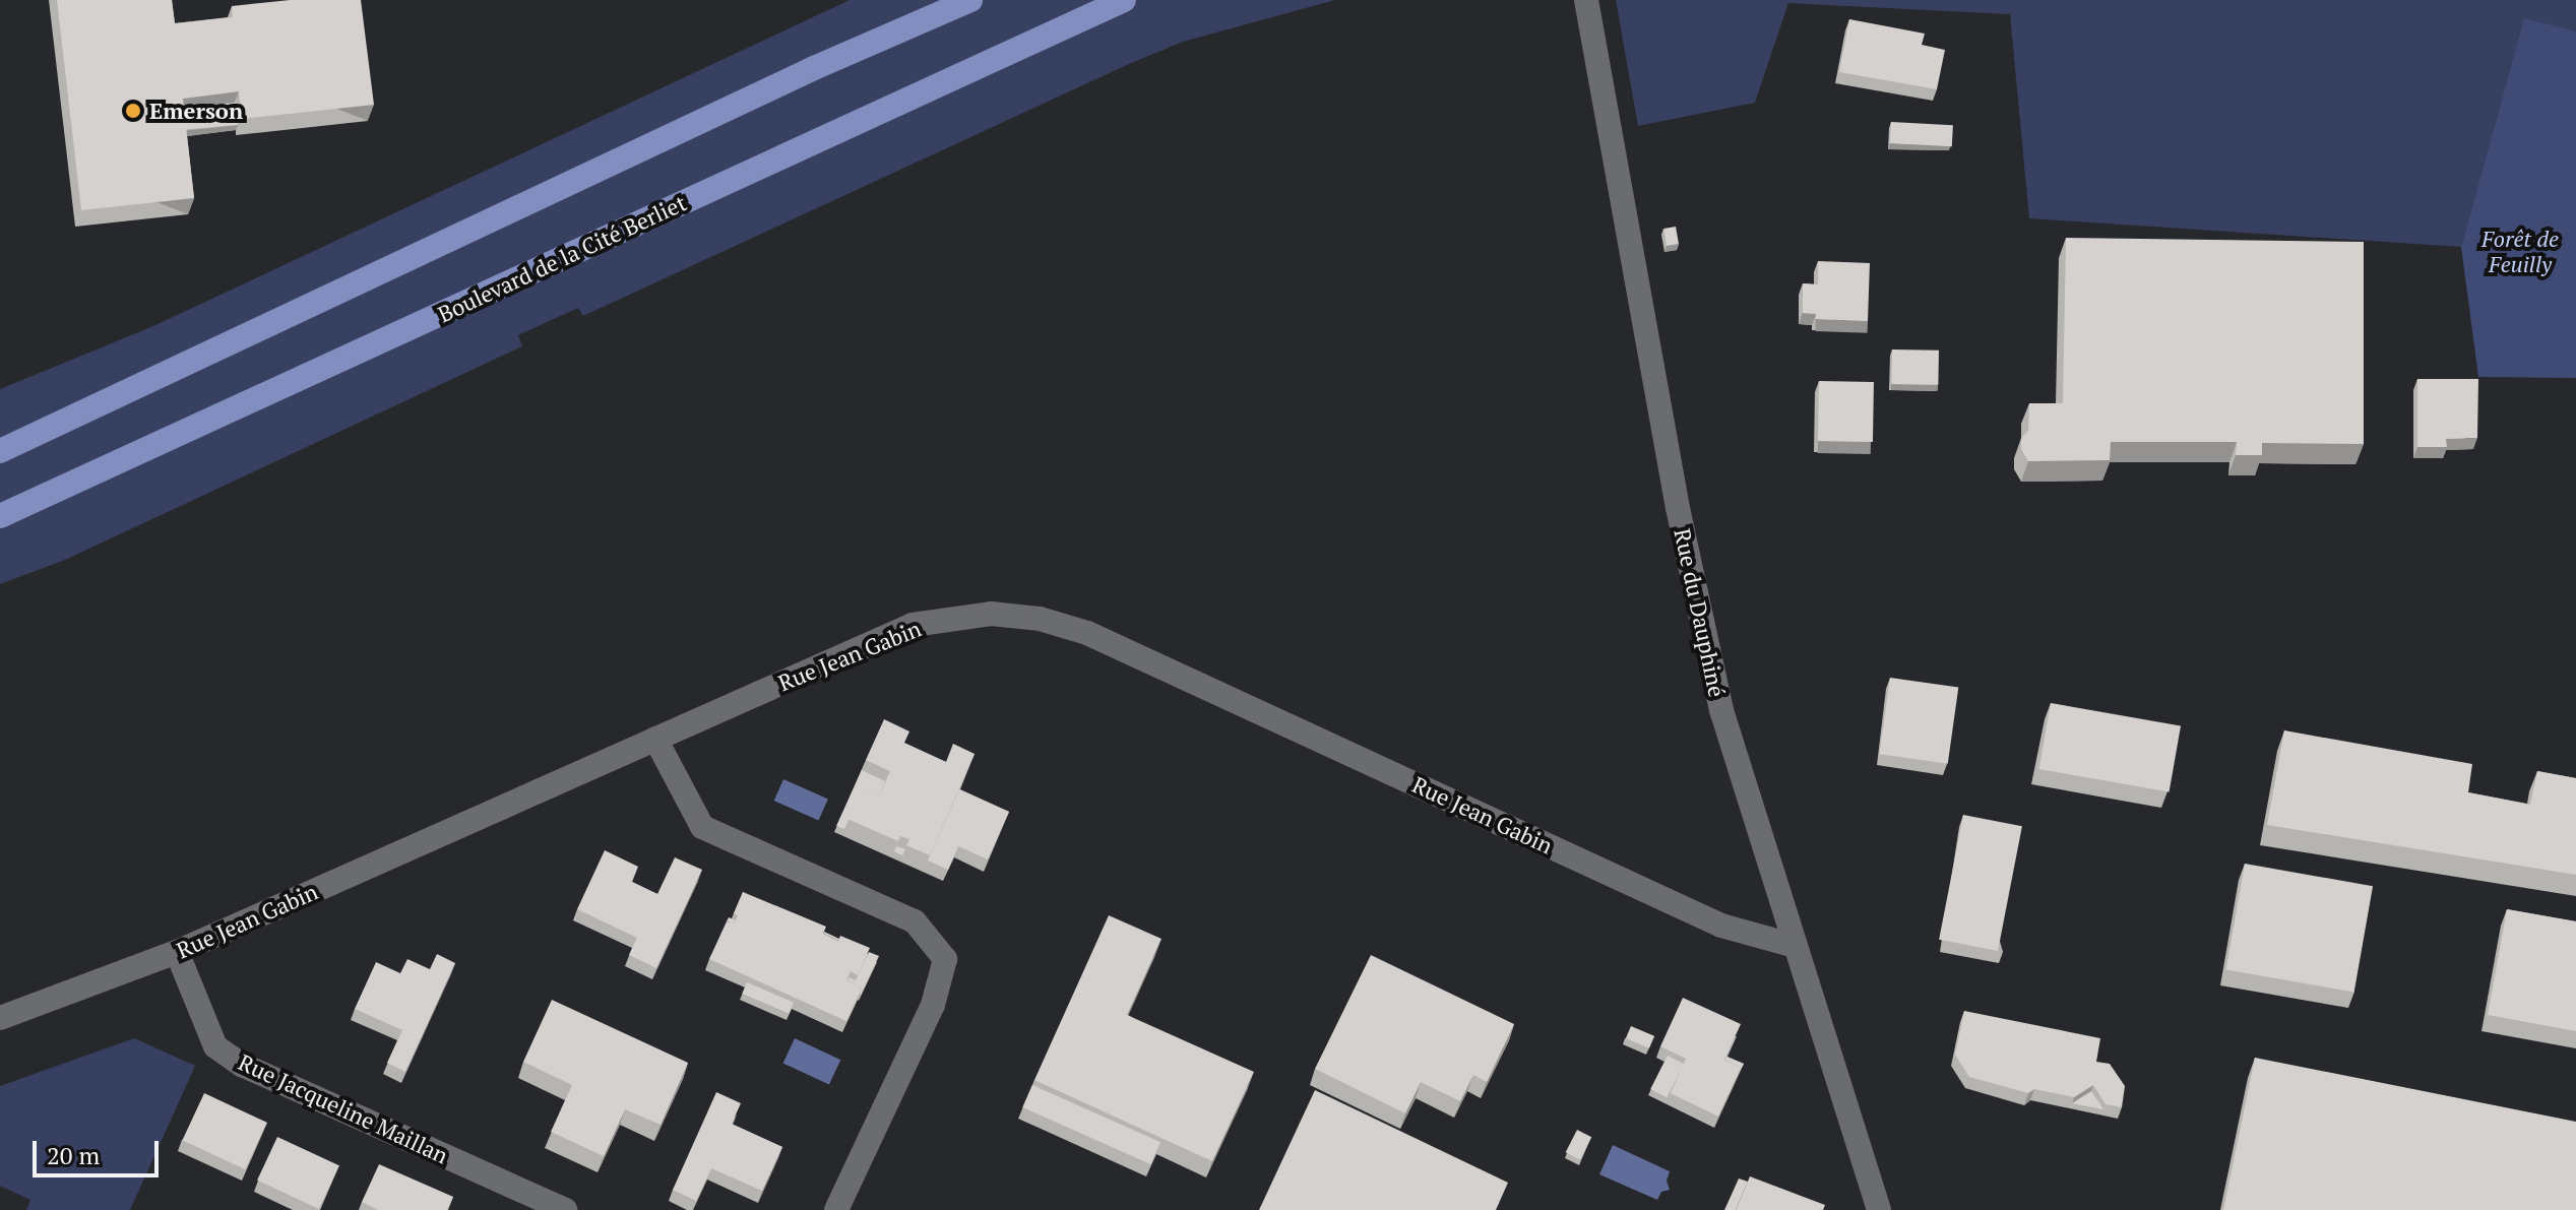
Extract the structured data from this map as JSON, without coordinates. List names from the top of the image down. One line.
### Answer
{"streets":{"main road":["Boulevard de la Cité Berliet"],"street":["Rue du Dauphiné","Rue Jean Gabin","Rue Jacqueline Maillan"]},"crossings":[["Rue du Dauphiné","Rue Jean Gabin"],["Rue Jean Gabin","Rue Jacqueline Maillan"]],"parks":["Forêt de Feuilly"],"places":["Emerson"],"scale_bar":"20 m"}
